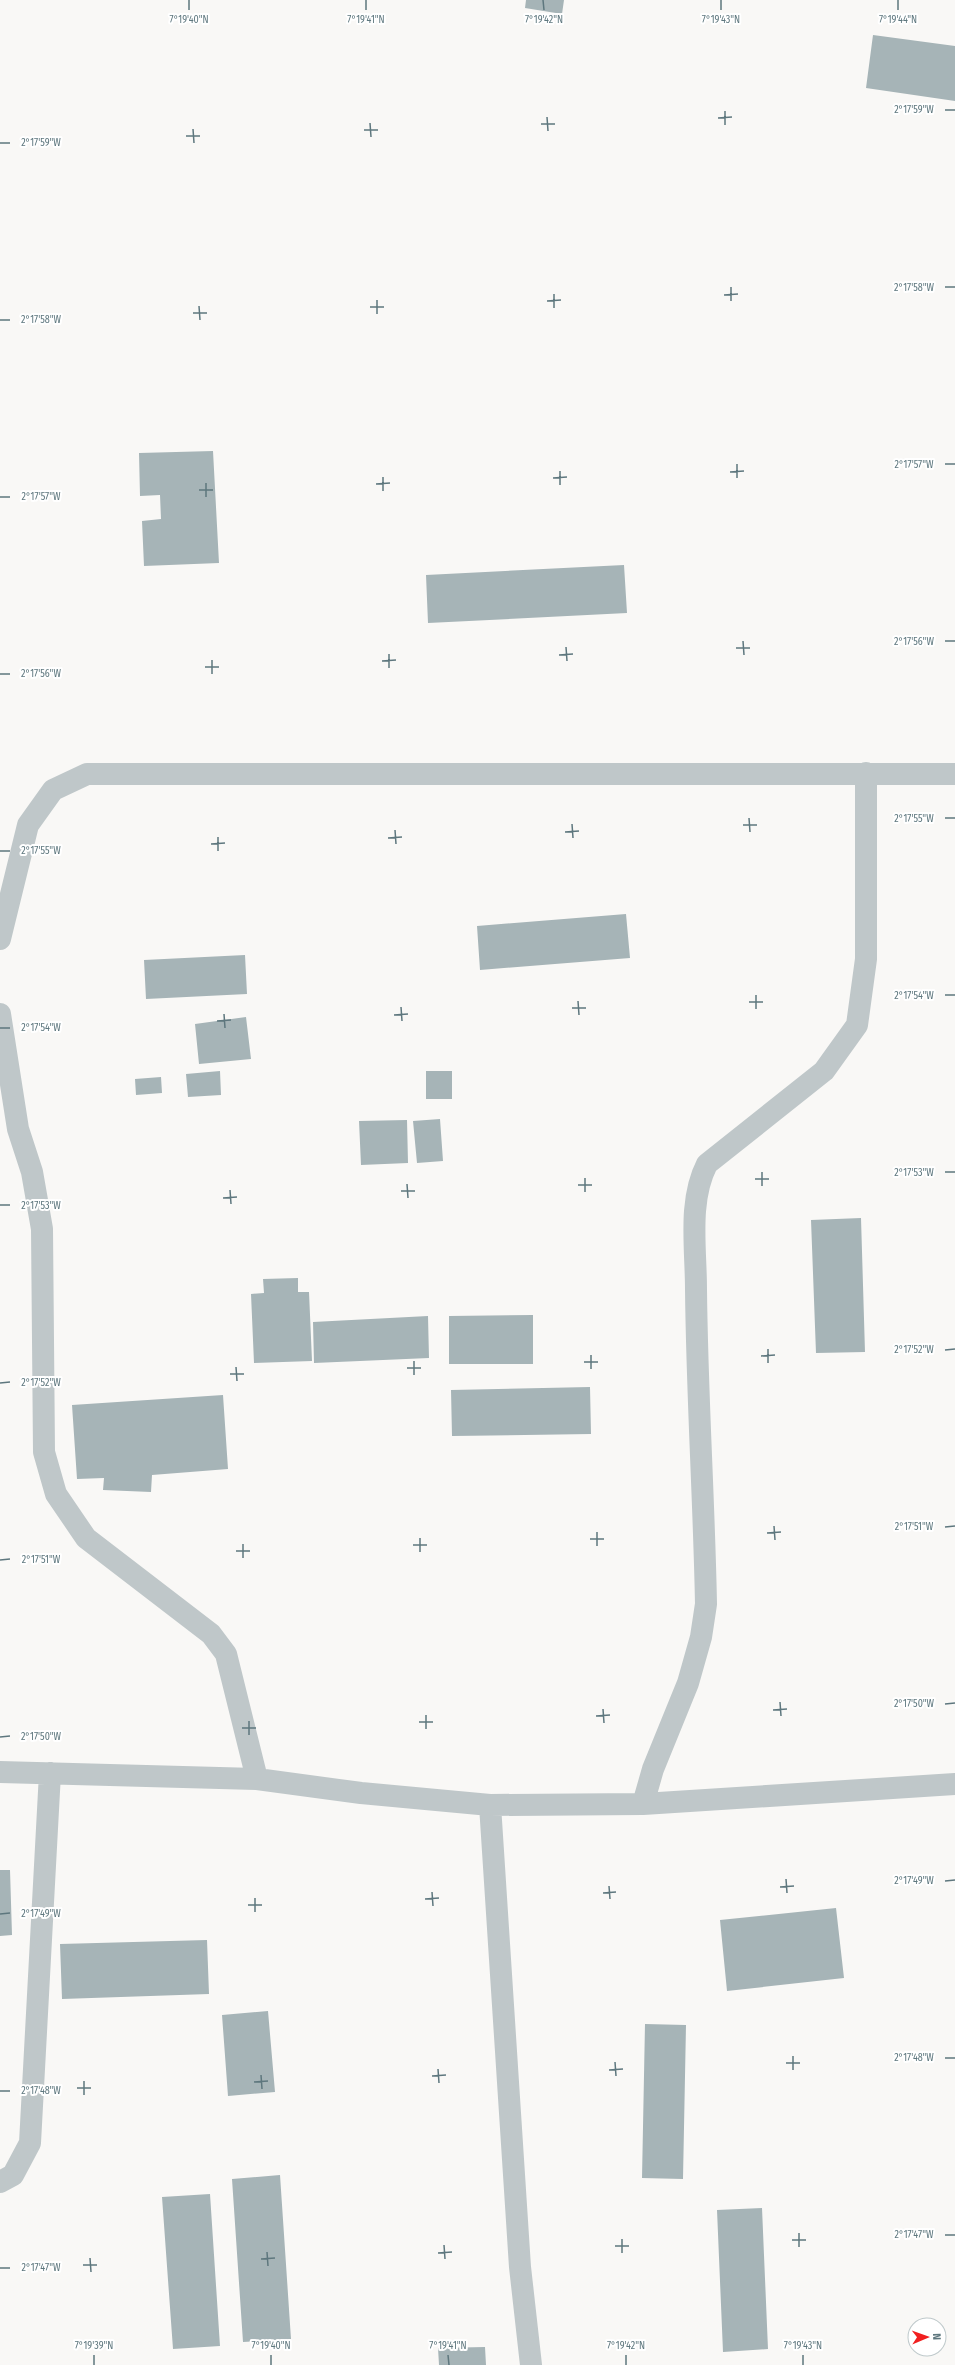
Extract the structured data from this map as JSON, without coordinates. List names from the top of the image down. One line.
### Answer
{"north":"right","coordinates":["7°19'40\"N","7°19'41\"N","7°19'42\"N","7°19'43\"N","7°19'44\"N","2°17'59\"W","2°17'58\"W","2°17'57\"W","2°17'56\"W","2°17'55\"W","2°17'54\"W","2°17'53\"W","2°17'52\"W","2°17'51\"W","2°17'50\"W","2°17'49\"W","2°17'48\"W","2°17'47\"W","7°19'39\"N"]}
